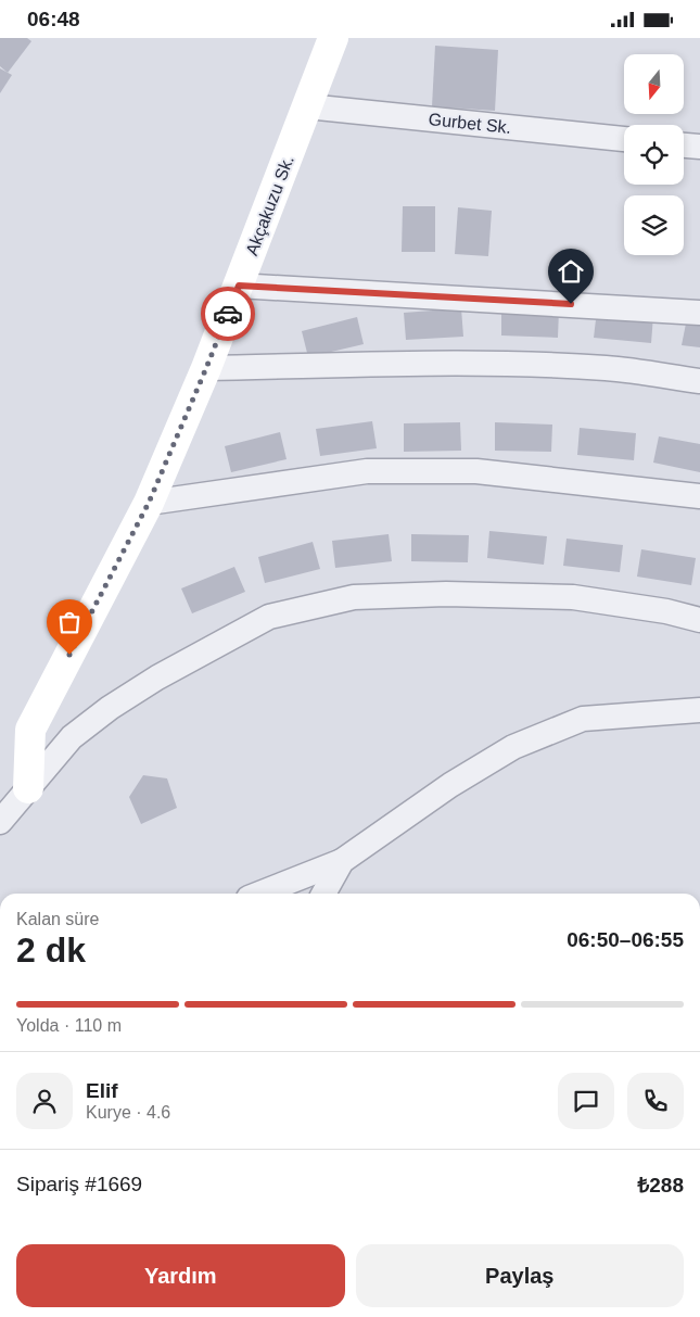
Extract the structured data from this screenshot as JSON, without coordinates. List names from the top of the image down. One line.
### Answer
{"streets":{"main road":["Akçakuzu Sk."],"street":["Gurbet Sk."]},"crossings":[["Gurbet Sk.","Akçakuzu Sk."]],"north":"bottom","page":{"status":"06:48","heading":["2 dk","Kalan süre","06:50–06:55"],"panel":["Elif","Kurye · 4.6","Sipariş #1669","₺288"],"bar":"Yolda · 110 m","buttons":["Yardım","Paylaş"]}}
